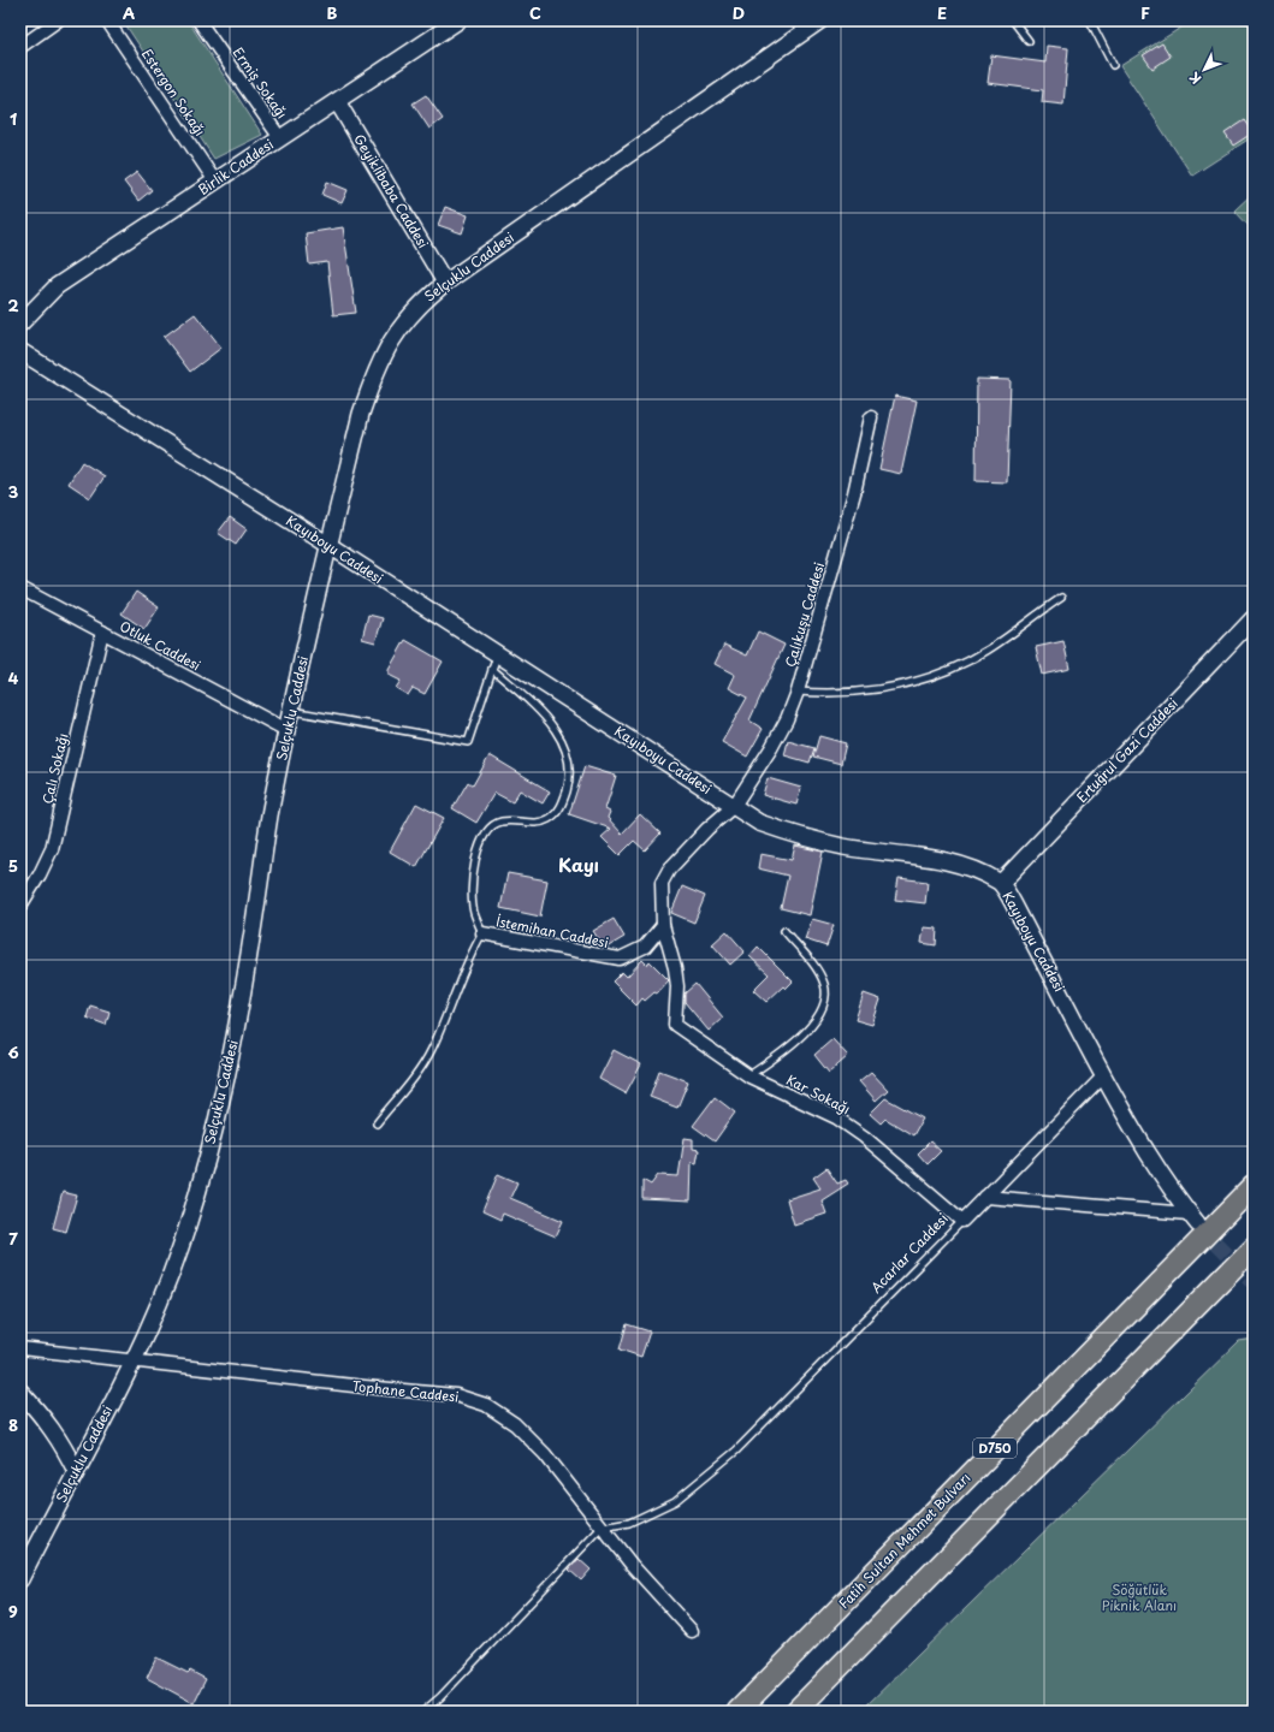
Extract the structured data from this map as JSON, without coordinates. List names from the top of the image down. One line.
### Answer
{"streets":{"highway":["D750","Fatih Sultan Mehmet Bulvarı"],"street":["Ermiş Sokağı","Estergon Sokağı","Birlik Caddesi","Geyiklibaba Caddesi","Selçuklu Caddesi","Kayıboyu Caddesi","Çalıkuşu Caddesi","Otluk Caddesi","Ertuğrul Gazi Caddesi","Çalı Sokağı","İstemihan Caddesi","Kar Sokağı","Acarlar Caddesi","Tophane Caddesi"]},"crossings":[["Ermiş Sokağı","Birlik Caddesi"],["Estergon Sokağı","Birlik Caddesi"],["Birlik Caddesi","Geyiklibaba Caddesi"],["Geyiklibaba Caddesi","Selçuklu Caddesi"],["Selçuklu Caddesi","Kayıboyu Caddesi"],["Selçuklu Caddesi","Otluk Caddesi"],["Selçuklu Caddesi","Tophane Caddesi"],["Kayıboyu Caddesi","Çalıkuşu Caddesi"],["Kayıboyu Caddesi","Ertuğrul Gazi Caddesi"],["Kayıboyu Caddesi","Acarlar Caddesi"],["Çalıkuşu Caddesi","İstemihan Caddesi"],["Çalıkuşu Caddesi","Kar Sokağı"],["Otluk Caddesi","Çalı Sokağı"],["Kar Sokağı","Acarlar Caddesi"],["Acarlar Caddesi","Tophane Caddesi"]],"districts":["Kayı"],"parks":["Söğütlük Piknik Alanı"],"north":"bottom left","grid":{"columns":["A","B","C","D","E","F"],"rows":["1","2","3","4","5","6","7","8","9"]}}
